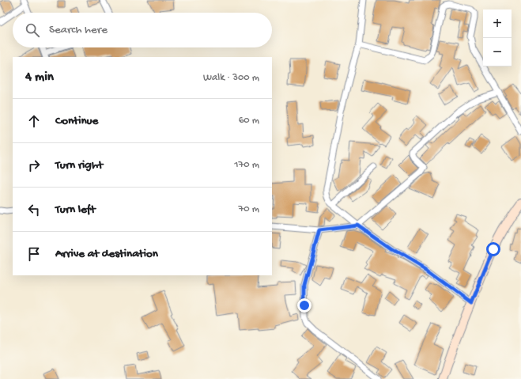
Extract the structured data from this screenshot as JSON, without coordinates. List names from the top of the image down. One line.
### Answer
{"page":{"map_buttons":["+","−"],"search":"Search here","heading":["4 min","Walk · 300 m"],"list":[["Continue","60 m"],["Turn right","170 m"],["Turn left","70 m"],"Arrive at destination"]}}
